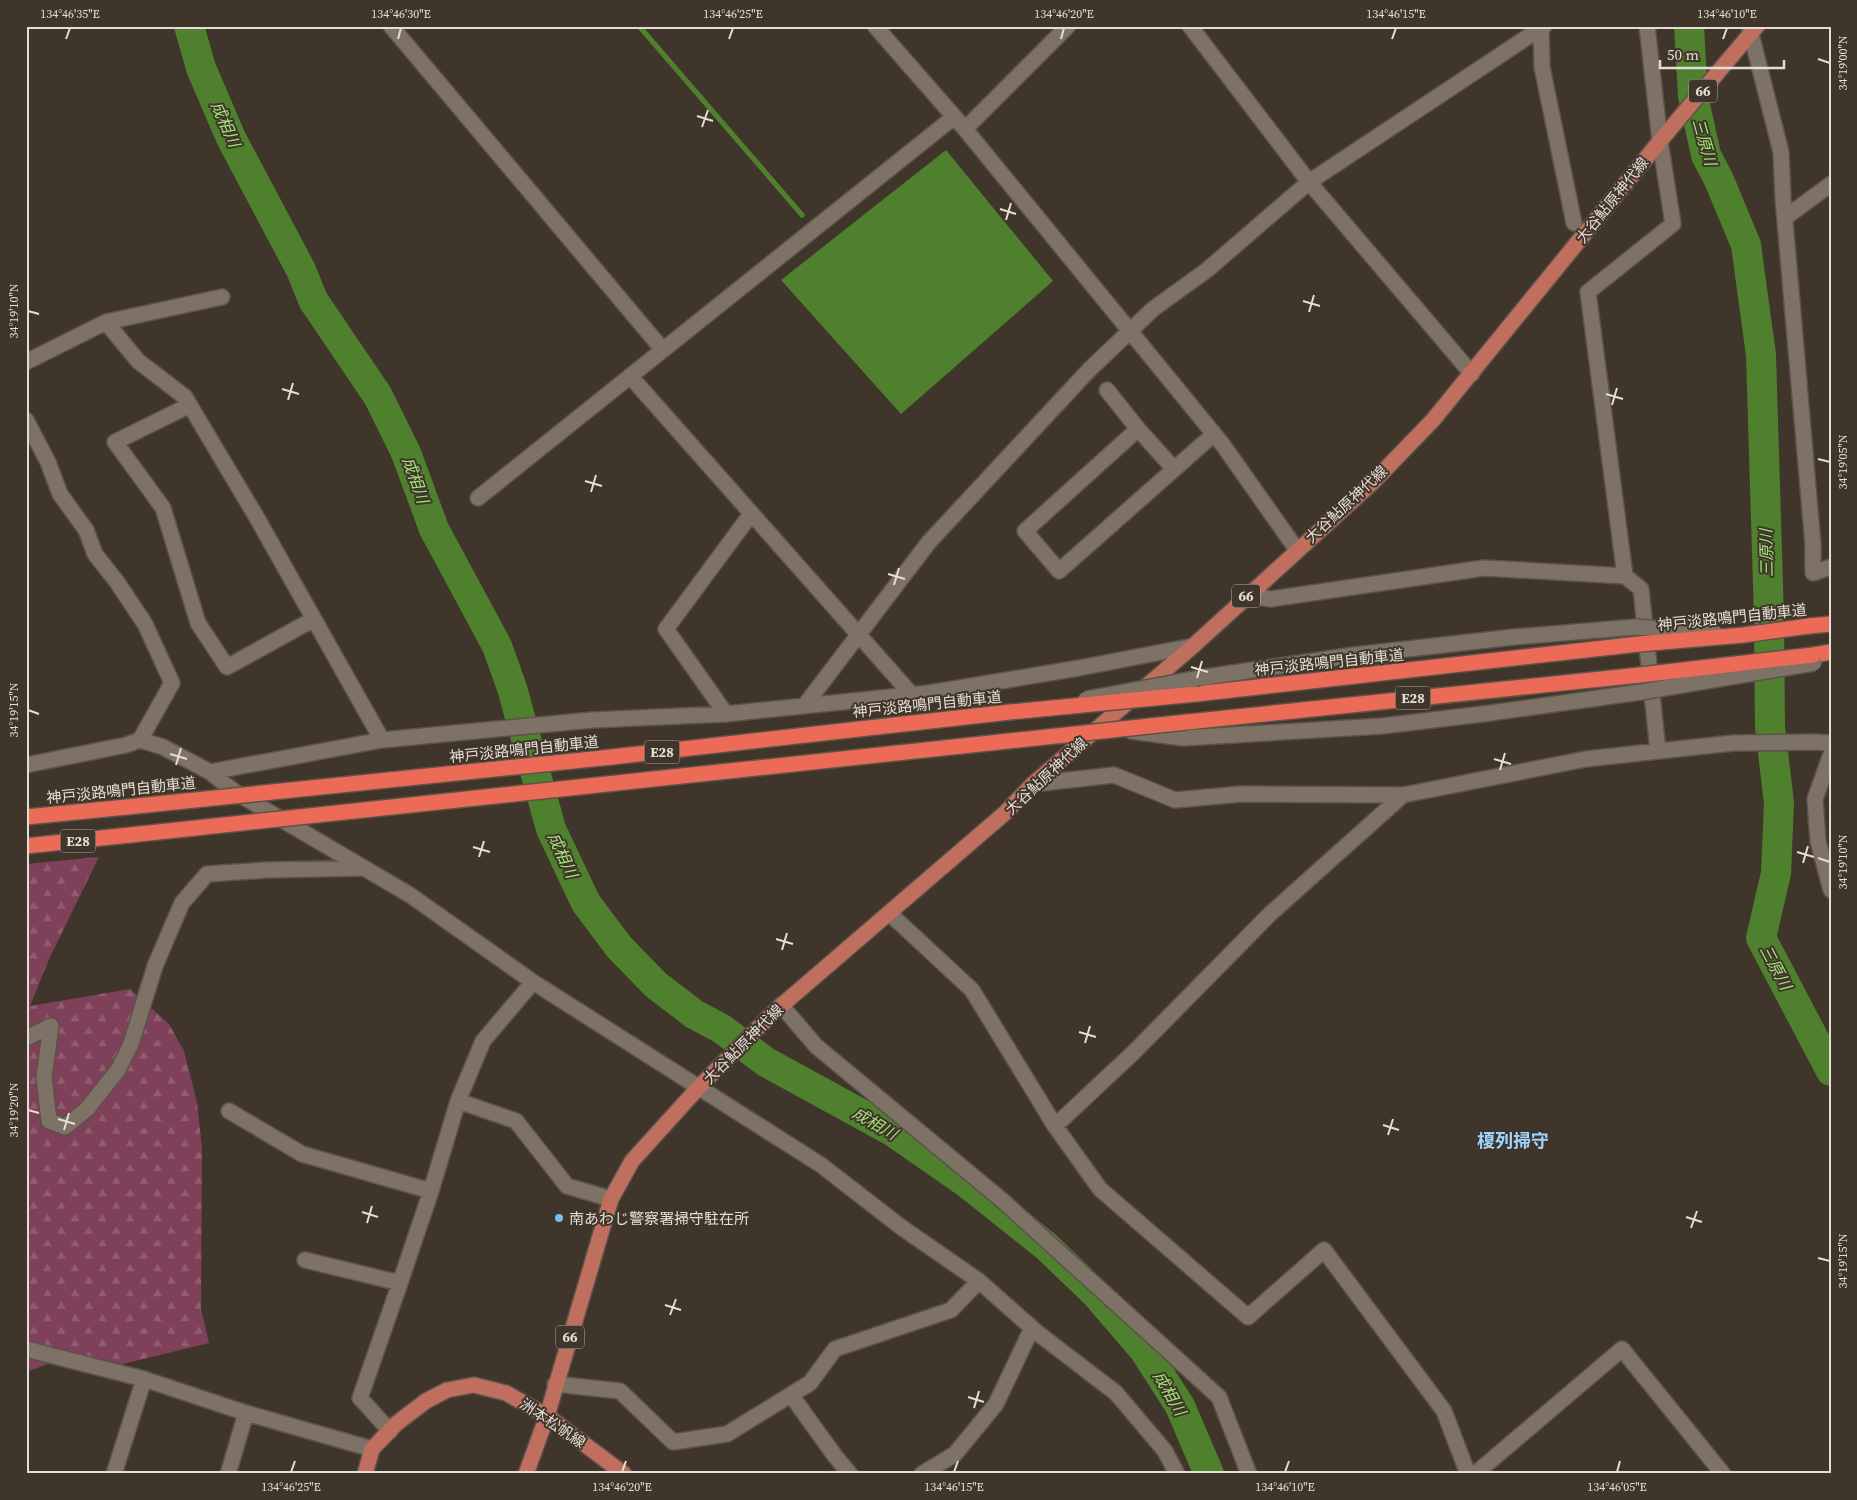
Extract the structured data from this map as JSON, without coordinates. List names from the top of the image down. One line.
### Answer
{"streets":{"highway":["神戸淡路鳴門自動車道","E28"],"main road":["66","大谷鮎原神代線","洲本松帆線"]},"crossings":[["66","大谷鮎原神代線"],["大谷鮎原神代線","洲本松帆線"]],"districts":["榎列掃守"],"water":["成相川","三原川"],"places":["南あわじ警察署掃守駐在所"],"scale_bar":"50 m","coordinates":["134°46'35\"E","134°46'30\"E","134°46'25\"E","134°46'20\"E","134°46'15\"E","134°46'10\"E","34°19'00\"N","34°19'10\"N","34°19'05\"N","34°19'15\"N","34°19'20\"N","134°46'05\"E"]}
